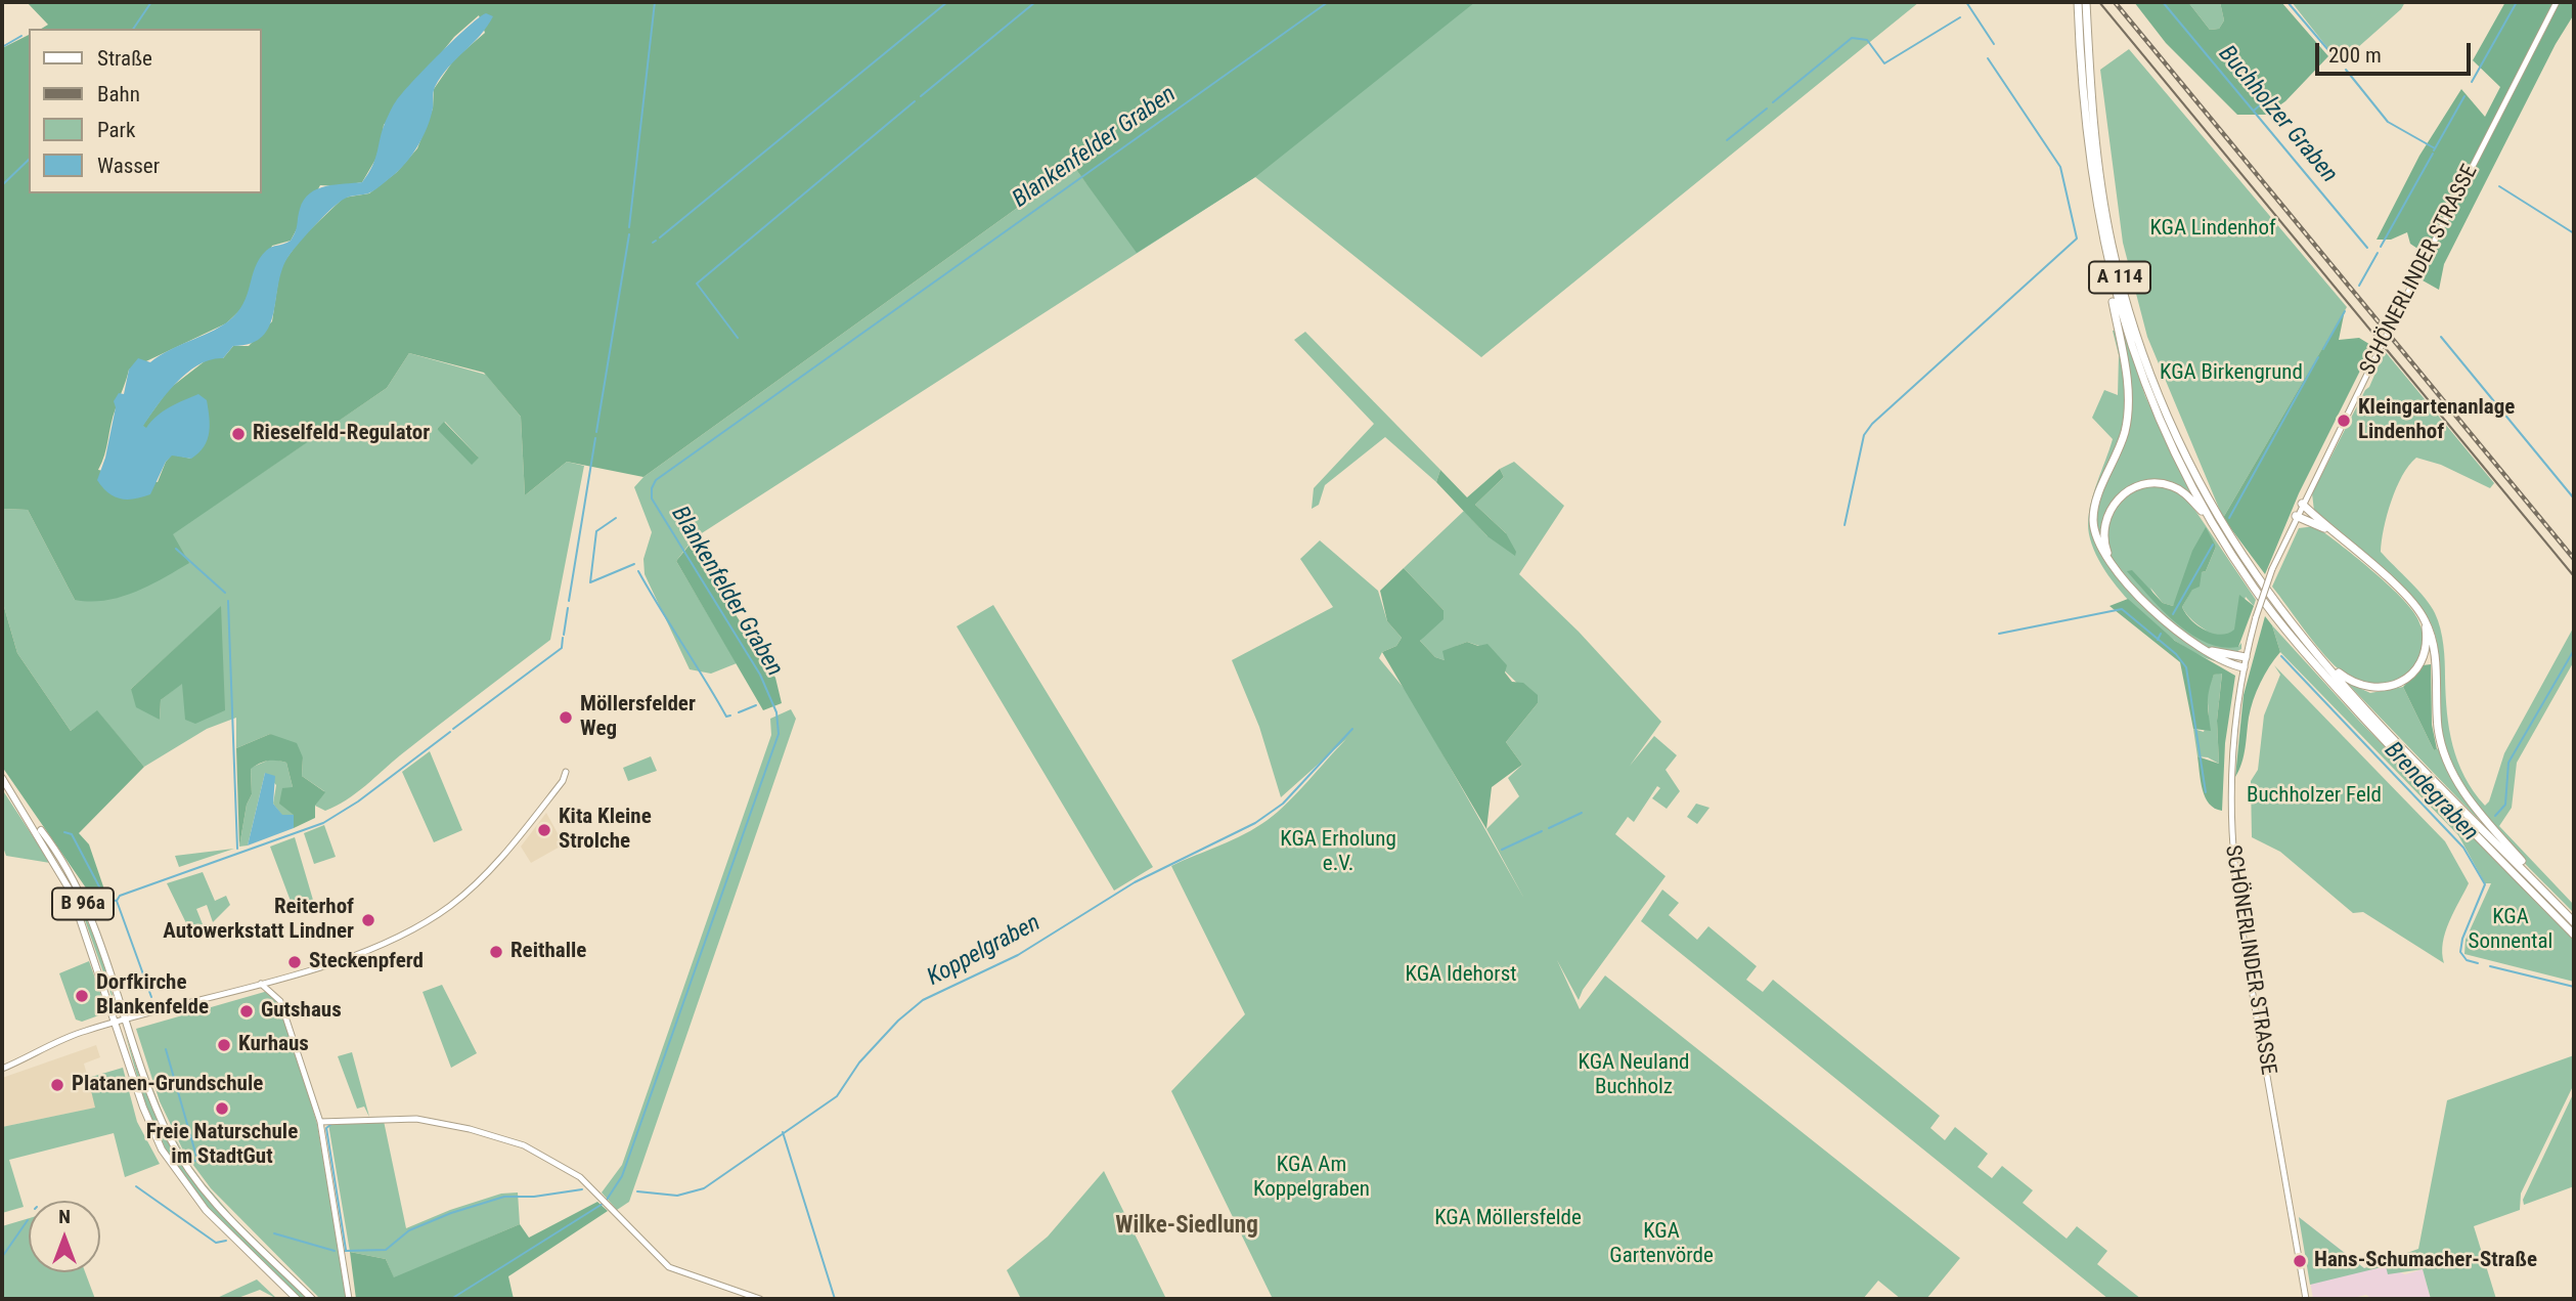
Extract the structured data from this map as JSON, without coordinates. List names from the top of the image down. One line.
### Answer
{"streets":{"highway":["A 114"],"main road":["B 96a"],"street":["SCHÖNERLINDER STRASSE"]},"districts":["Wilke-Siedlung"],"water":["Buchholzer Graben","Blankenfelder Graben","Brendegraben","Koppelgraben"],"parks":["KGA Lindenhof","KGA Birkengrund","Buchholzer Feld","KGA Erholung e.V.","KGA Sonnental","KGA Idehorst","KGA Neuland Buchholz","KGA Am Koppelgraben","KGA Möllersfelde","KGA Gartenvörde"],"places":["Kleingartenanlage Lindenhof","Rieselfeld-Regulator","Möllersfelder Weg","Kita Kleine Strolche","Reiterhof Autowerkstatt Lindner","Reithalle","Steckenpferd","Dorfkirche Blankenfelde","Gutshaus","Kurhaus","Platanen-Grundschule","Freie Naturschule im StadtGut","Hans-Schumacher-Straße"],"legend":["Straße","Bahn","Park","Wasser"],"scale_bar":"200 m","north":"top"}
